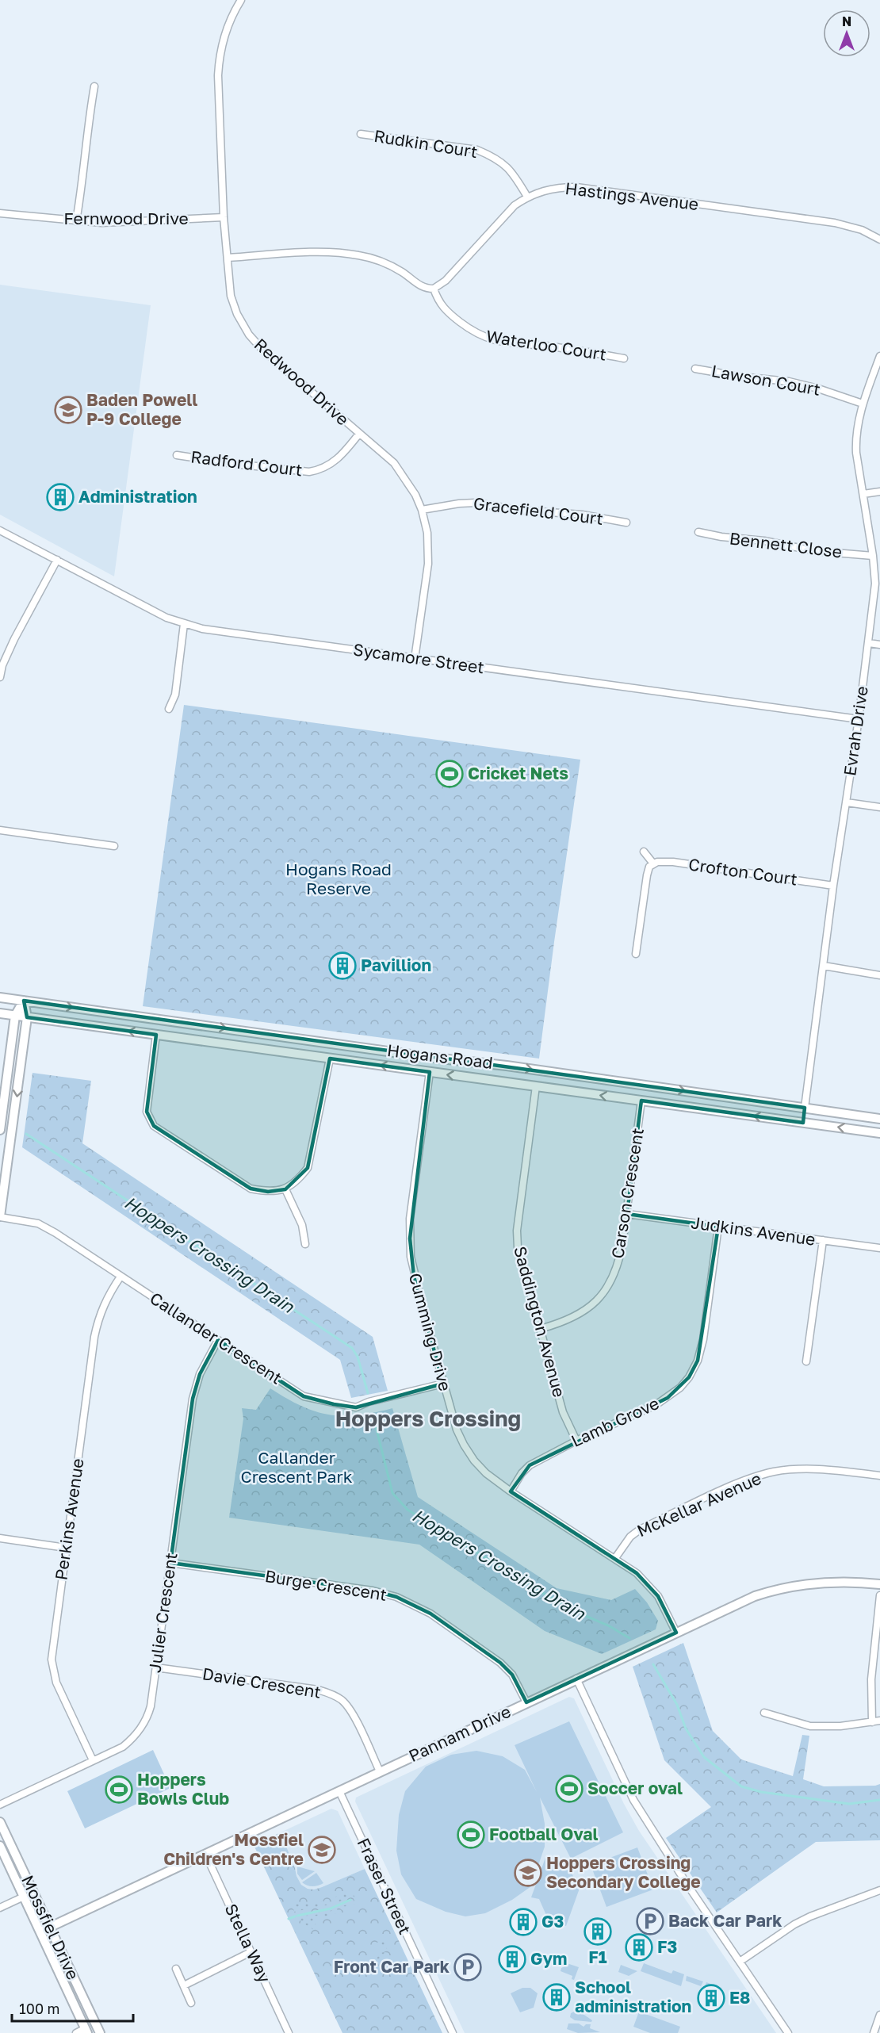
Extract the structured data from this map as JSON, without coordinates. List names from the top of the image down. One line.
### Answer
{"streets":{"street":["Rudkin Court","Hastings Avenue","Fernwood Drive","Waterloo Court","Lawson Court","Redwood Drive","Radford Court","Gracefield Court","Bennett Close","Sycamore Street","Evrah Drive","Crofton Court","Hogans Road","Carson Crescent","Judkins Avenue","Saddington Avenue","Cumming Drive","Callander Crescent","Lamb Grove","McKellar Avenue","Perkins Avenue","Burge Crescent","Julier Crescent","Davie Crescent","Pannam Drive","Fraser Street","Mossfiel Drive","Stella Way"]},"crossings":[["Rudkin Court","Hastings Avenue"],["Hastings Avenue","Waterloo Court"],["Fernwood Drive","Redwood Drive"],["Lawson Court","Evrah Drive"],["Redwood Drive","Radford Court"],["Redwood Drive","Gracefield Court"],["Redwood Drive","Sycamore Street"],["Bennett Close","Evrah Drive"],["Sycamore Street","Evrah Drive"],["Evrah Drive","Crofton Court"],["Evrah Drive","Hogans Road"],["Hogans Road","Carson Crescent"],["Hogans Road","Saddington Avenue"],["Hogans Road","Cumming Drive"],["Carson Crescent","Judkins Avenue"],["Carson Crescent","Saddington Avenue"],["Judkins Avenue","Lamb Grove"],["Saddington Avenue","Lamb Grove"],["Cumming Drive","Callander Crescent"],["Cumming Drive","Lamb Grove"],["Cumming Drive","McKellar Avenue"],["Cumming Drive","Pannam Drive"],["Callander Crescent","Perkins Avenue"],["Callander Crescent","Julier Crescent"],["Perkins Avenue","Julier Crescent"],["Burge Crescent","Julier Crescent"],["Burge Crescent","Pannam Drive"],["Julier Crescent","Davie Crescent"],["Davie Crescent","Pannam Drive"],["Pannam Drive","Fraser Street"],["Pannam Drive","Mossfiel Drive"],["Pannam Drive","Stella Way"]],"districts":["Hoppers Crossing"],"water":["Hoppers Crossing Drain"],"parks":["Hogans Road Reserve","Callander Crescent Park"],"places":{"school or university":["Baden Powell P-9 College","Mossfiel Children's Centre","Hoppers Crossing Secondary College"],"building":["Administration","Pavillion","G3","F1","F3","Gym","School administration","E8"],"sports":["Cricket Nets","Soccer oval","Hoppers Bowls Club","Football Oval"],"parking":["Back Car Park","Front Car Park"]},"scale_bar":"100 m","north":"top"}
